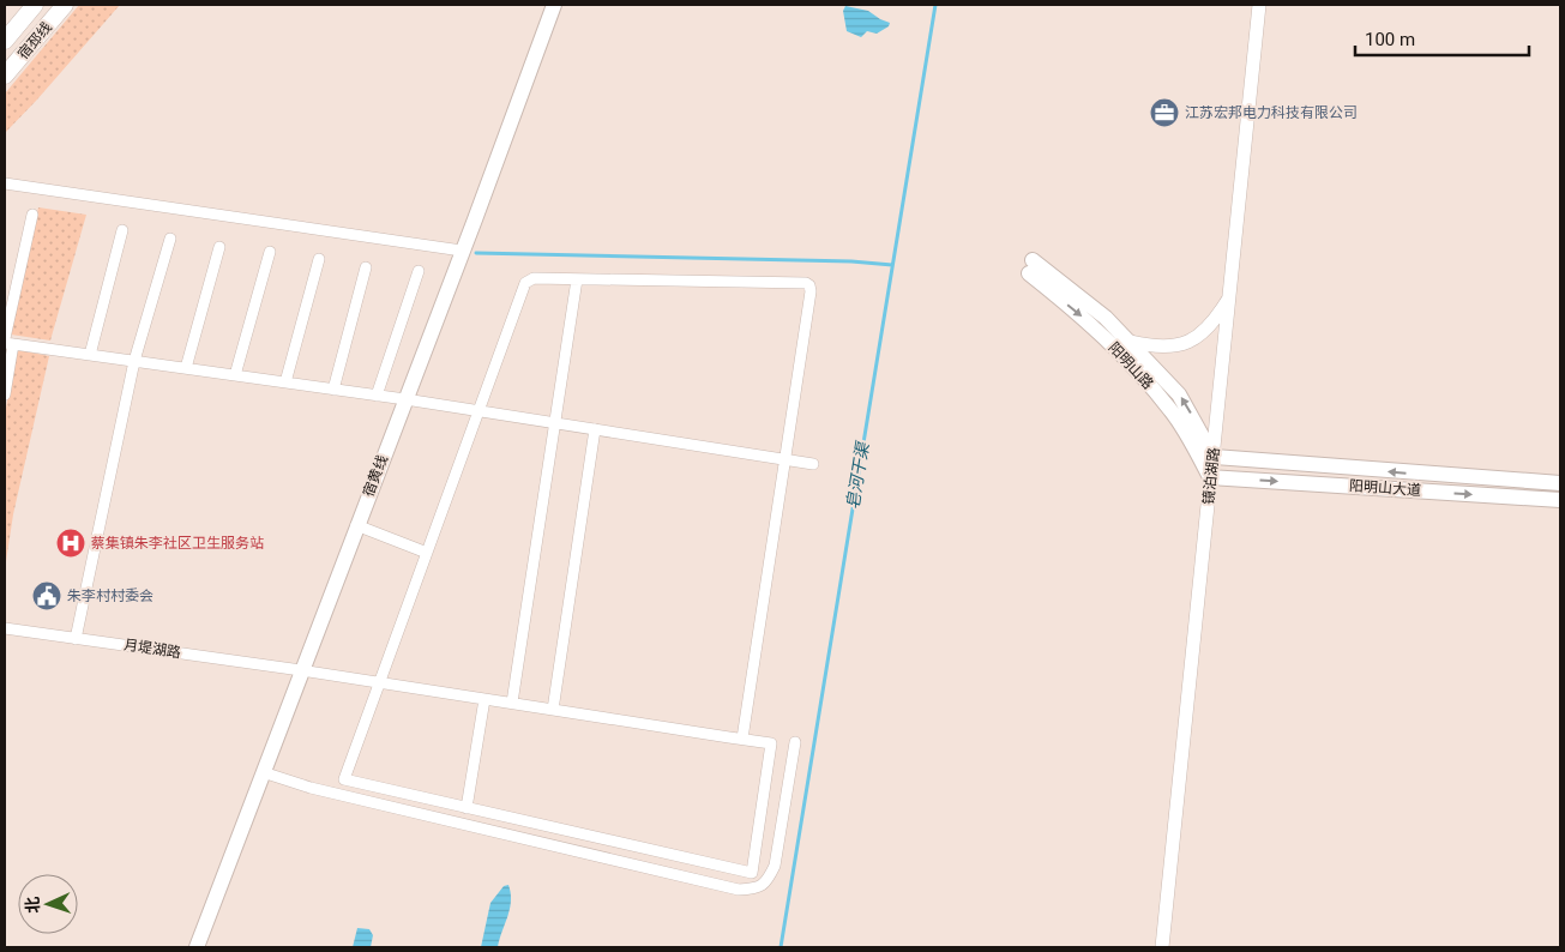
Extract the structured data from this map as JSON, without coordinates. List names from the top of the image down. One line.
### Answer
{"streets":{"main road":["宿邳线","阳明山路","宿黄线","阳明山大道"],"street":["镜泊湖路","月堤湖路"]},"crossings":[["阳明山路","镜泊湖路"],["阳明山路","阳明山大道"],["宿黄线","月堤湖路"],["镜泊湖路","阳明山大道"]],"water":["皂河干渠"],"places":{"office":["江苏宏邦电力科技有限公司"],"hospital":["蔡集镇朱李社区卫生服务站"],"public building":["朱李村村委会"]},"scale_bar":"100 m","north":"left"}
